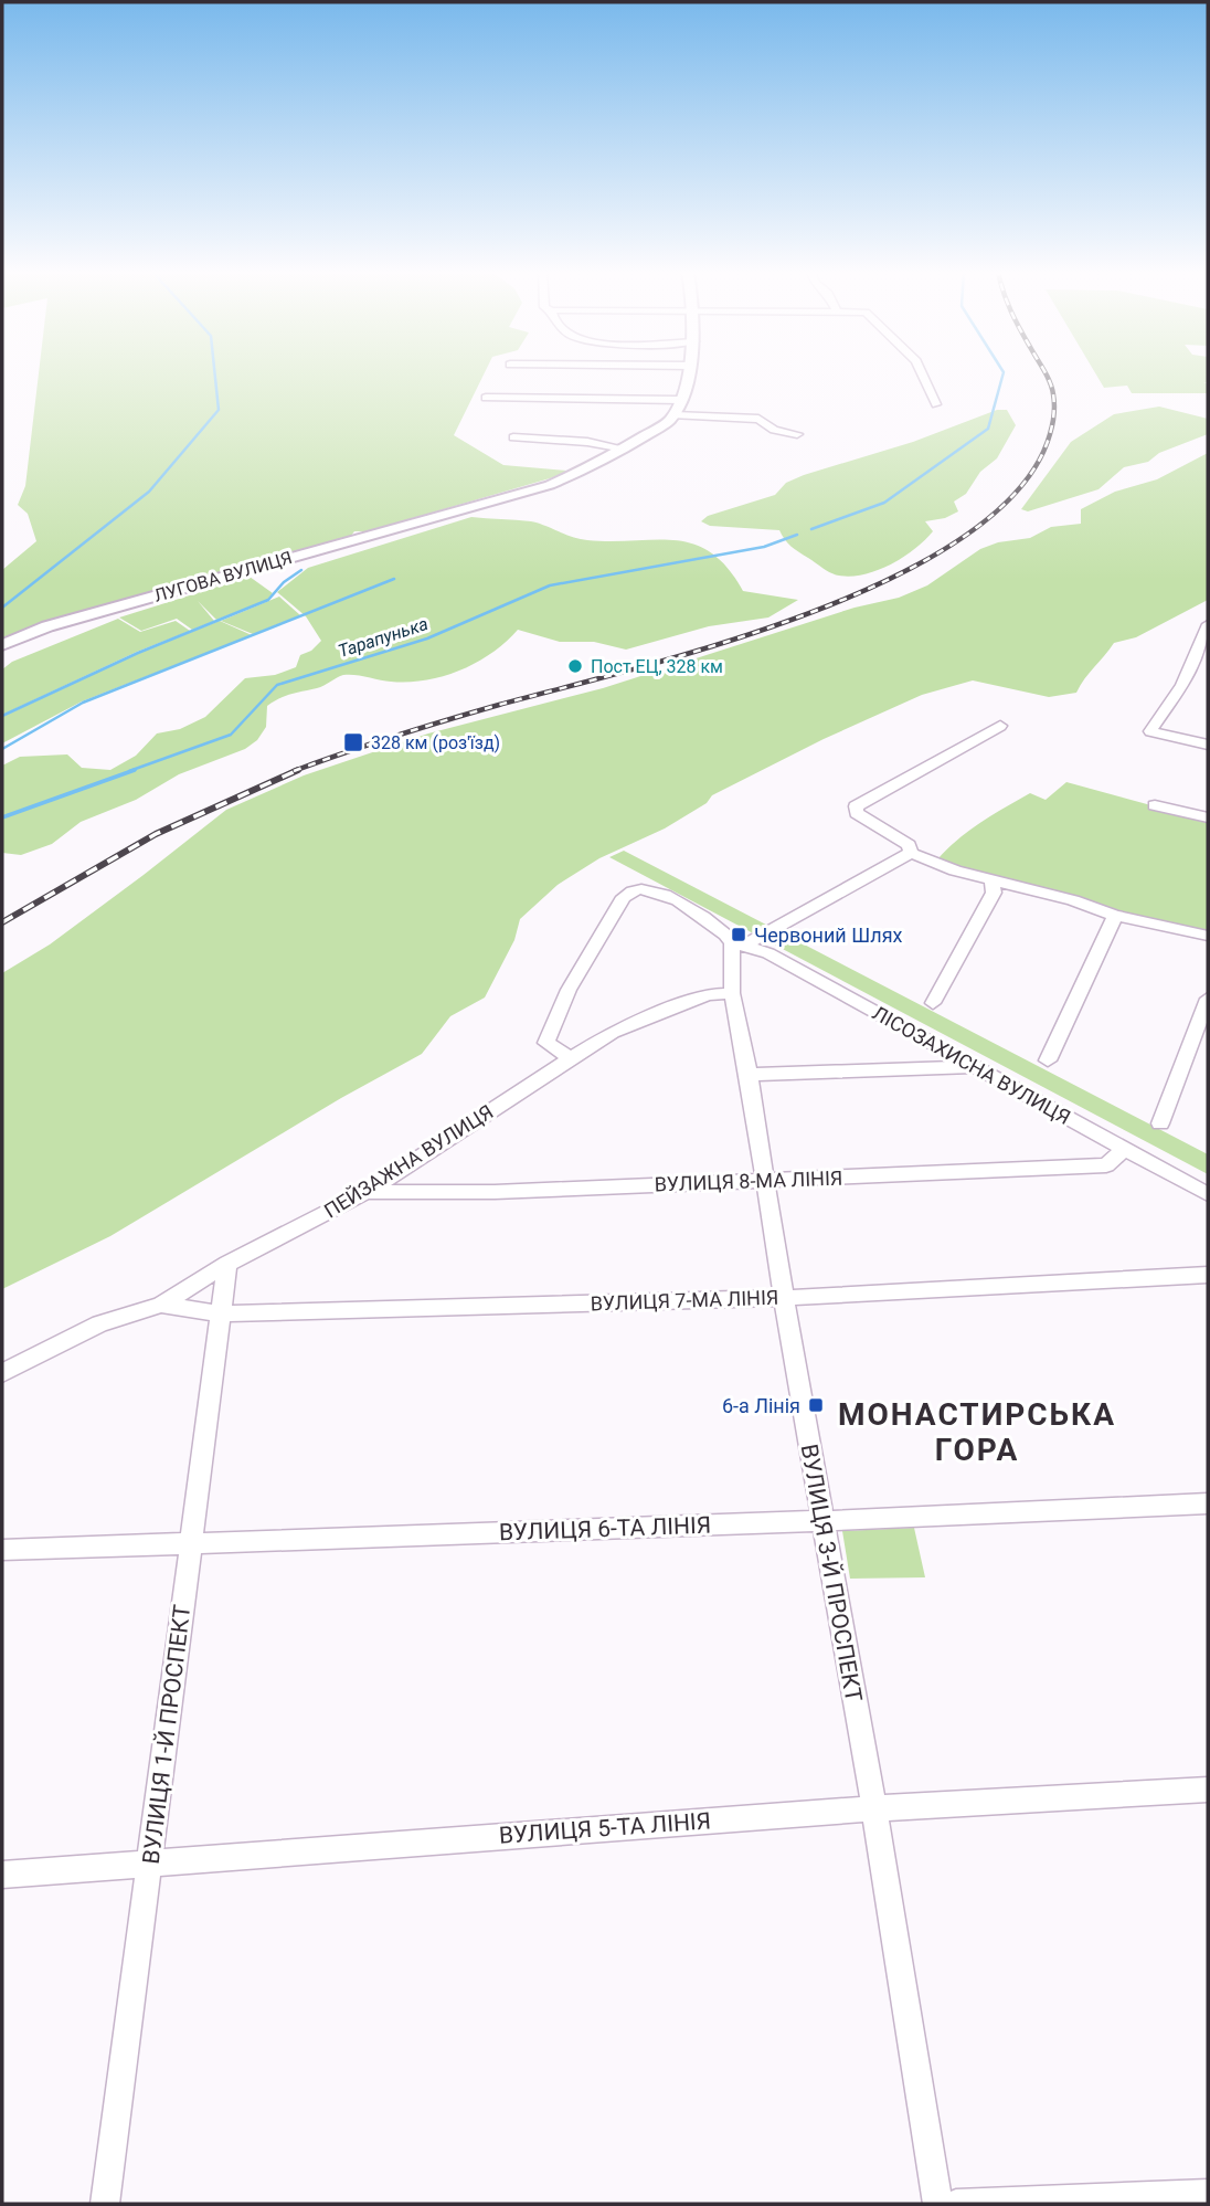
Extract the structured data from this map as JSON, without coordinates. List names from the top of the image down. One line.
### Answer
{"streets":{"street":["ЛУГОВА ВУЛИЦЯ","ЛІСОЗАХИСНА ВУЛИЦЯ","ПЕЙЗАЖНА ВУЛИЦЯ","ВУЛИЦЯ 8-МА ЛІНІЯ","ВУЛИЦЯ 7-МА ЛІНІЯ","ВУЛИЦЯ 6-ТА ЛІНІЯ","ВУЛИЦЯ 3-Й ПРОСПЕКТ","ВУЛИЦЯ 1-Й ПРОСПЕКТ","ВУЛИЦЯ 5-ТА ЛІНІЯ"]},"crossings":[["ЛІСОЗАХИСНА ВУЛИЦЯ","ПЕЙЗАЖНА ВУЛИЦЯ"],["ЛІСОЗАХИСНА ВУЛИЦЯ","ВУЛИЦЯ 8-МА ЛІНІЯ"],["ЛІСОЗАХИСНА ВУЛИЦЯ","ВУЛИЦЯ 3-Й ПРОСПЕКТ"],["ПЕЙЗАЖНА ВУЛИЦЯ","ВУЛИЦЯ 8-МА ЛІНІЯ"],["ПЕЙЗАЖНА ВУЛИЦЯ","ВУЛИЦЯ 7-МА ЛІНІЯ"],["ПЕЙЗАЖНА ВУЛИЦЯ","ВУЛИЦЯ 3-Й ПРОСПЕКТ"],["ПЕЙЗАЖНА ВУЛИЦЯ","ВУЛИЦЯ 1-Й ПРОСПЕКТ"],["ВУЛИЦЯ 8-МА ЛІНІЯ","ВУЛИЦЯ 3-Й ПРОСПЕКТ"],["ВУЛИЦЯ 7-МА ЛІНІЯ","ВУЛИЦЯ 3-Й ПРОСПЕКТ"],["ВУЛИЦЯ 7-МА ЛІНІЯ","ВУЛИЦЯ 1-Й ПРОСПЕКТ"],["ВУЛИЦЯ 6-ТА ЛІНІЯ","ВУЛИЦЯ 3-Й ПРОСПЕКТ"],["ВУЛИЦЯ 6-ТА ЛІНІЯ","ВУЛИЦЯ 1-Й ПРОСПЕКТ"],["ВУЛИЦЯ 3-Й ПРОСПЕКТ","ВУЛИЦЯ 5-ТА ЛІНІЯ"],["ВУЛИЦЯ 1-Й ПРОСПЕКТ","ВУЛИЦЯ 5-ТА ЛІНІЯ"]],"districts":["МОНАСТИРСЬКА ГОРА"],"water":["Тарапунька"],"places":{"other":["Пост ЕЦ, 328 км"],"transit":["328 км (роз'їзд)","Червоний Шлях","6-а Лінія"]}}
